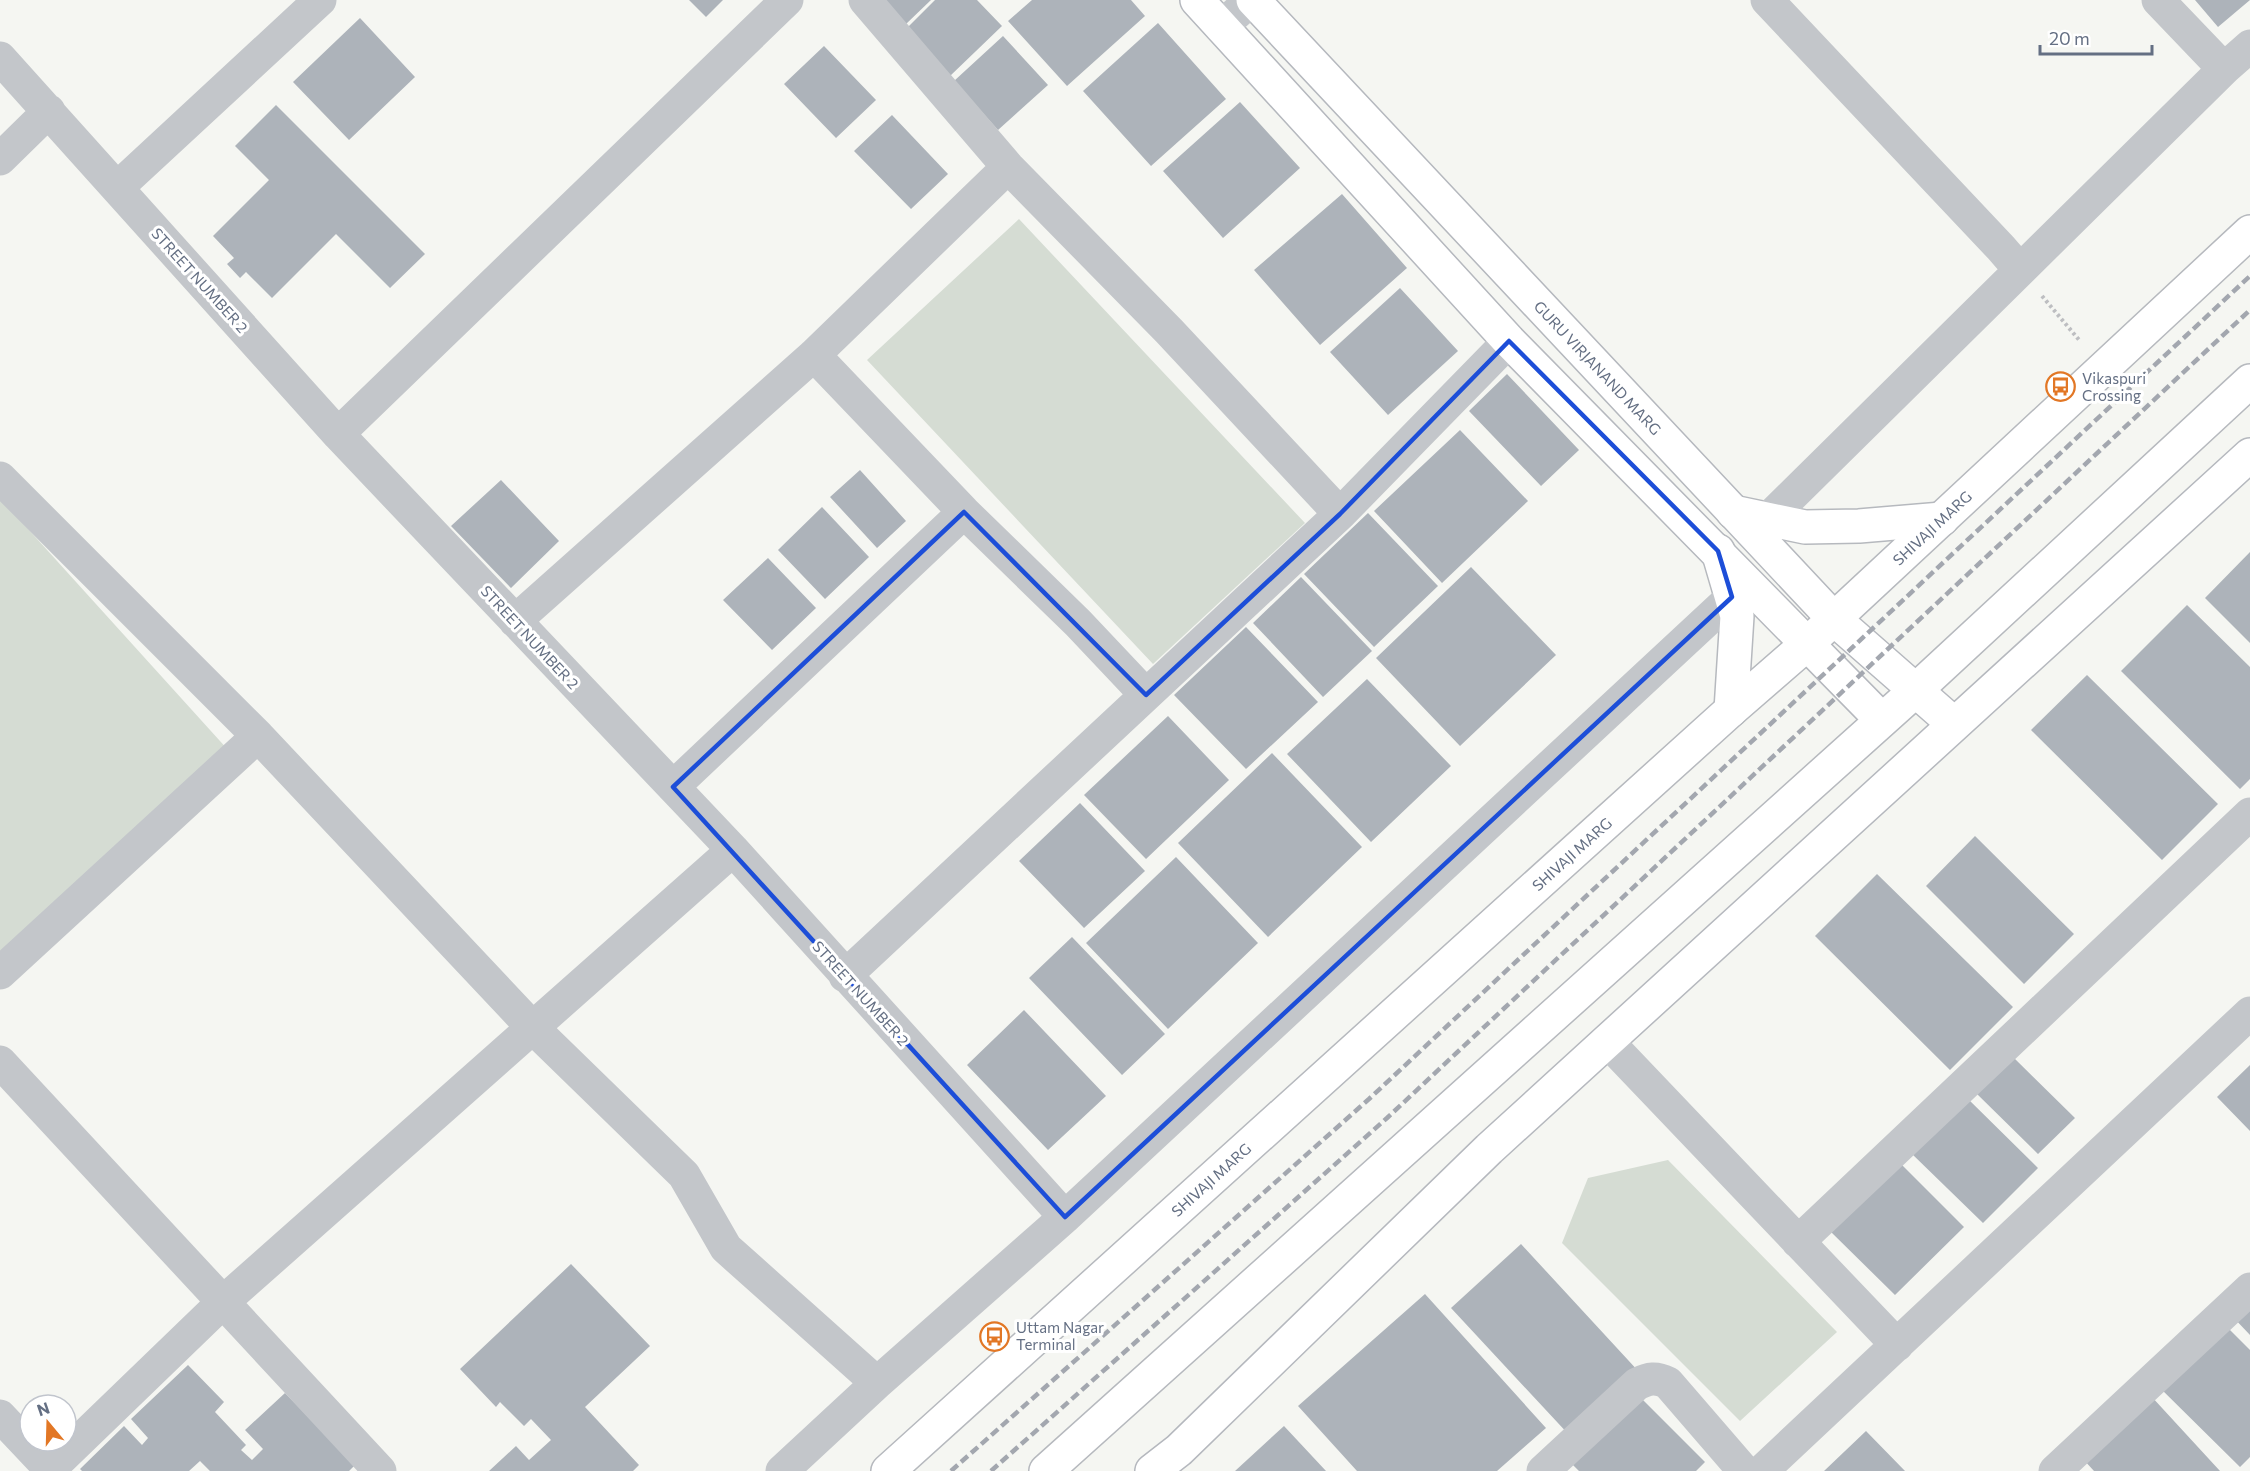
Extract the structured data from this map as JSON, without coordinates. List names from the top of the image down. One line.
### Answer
{"streets":{"main road":["GURU VIRJANAND MARG","SHIVAJI MARG"],"street":["STREET NUMBER 2"]},"crossings":[["GURU VIRJANAND MARG","SHIVAJI MARG"]],"places":{"bus stop":["Vikaspuri Crossing","Uttam Nagar Terminal"]},"scale_bar":"20 m","north":"top"}
